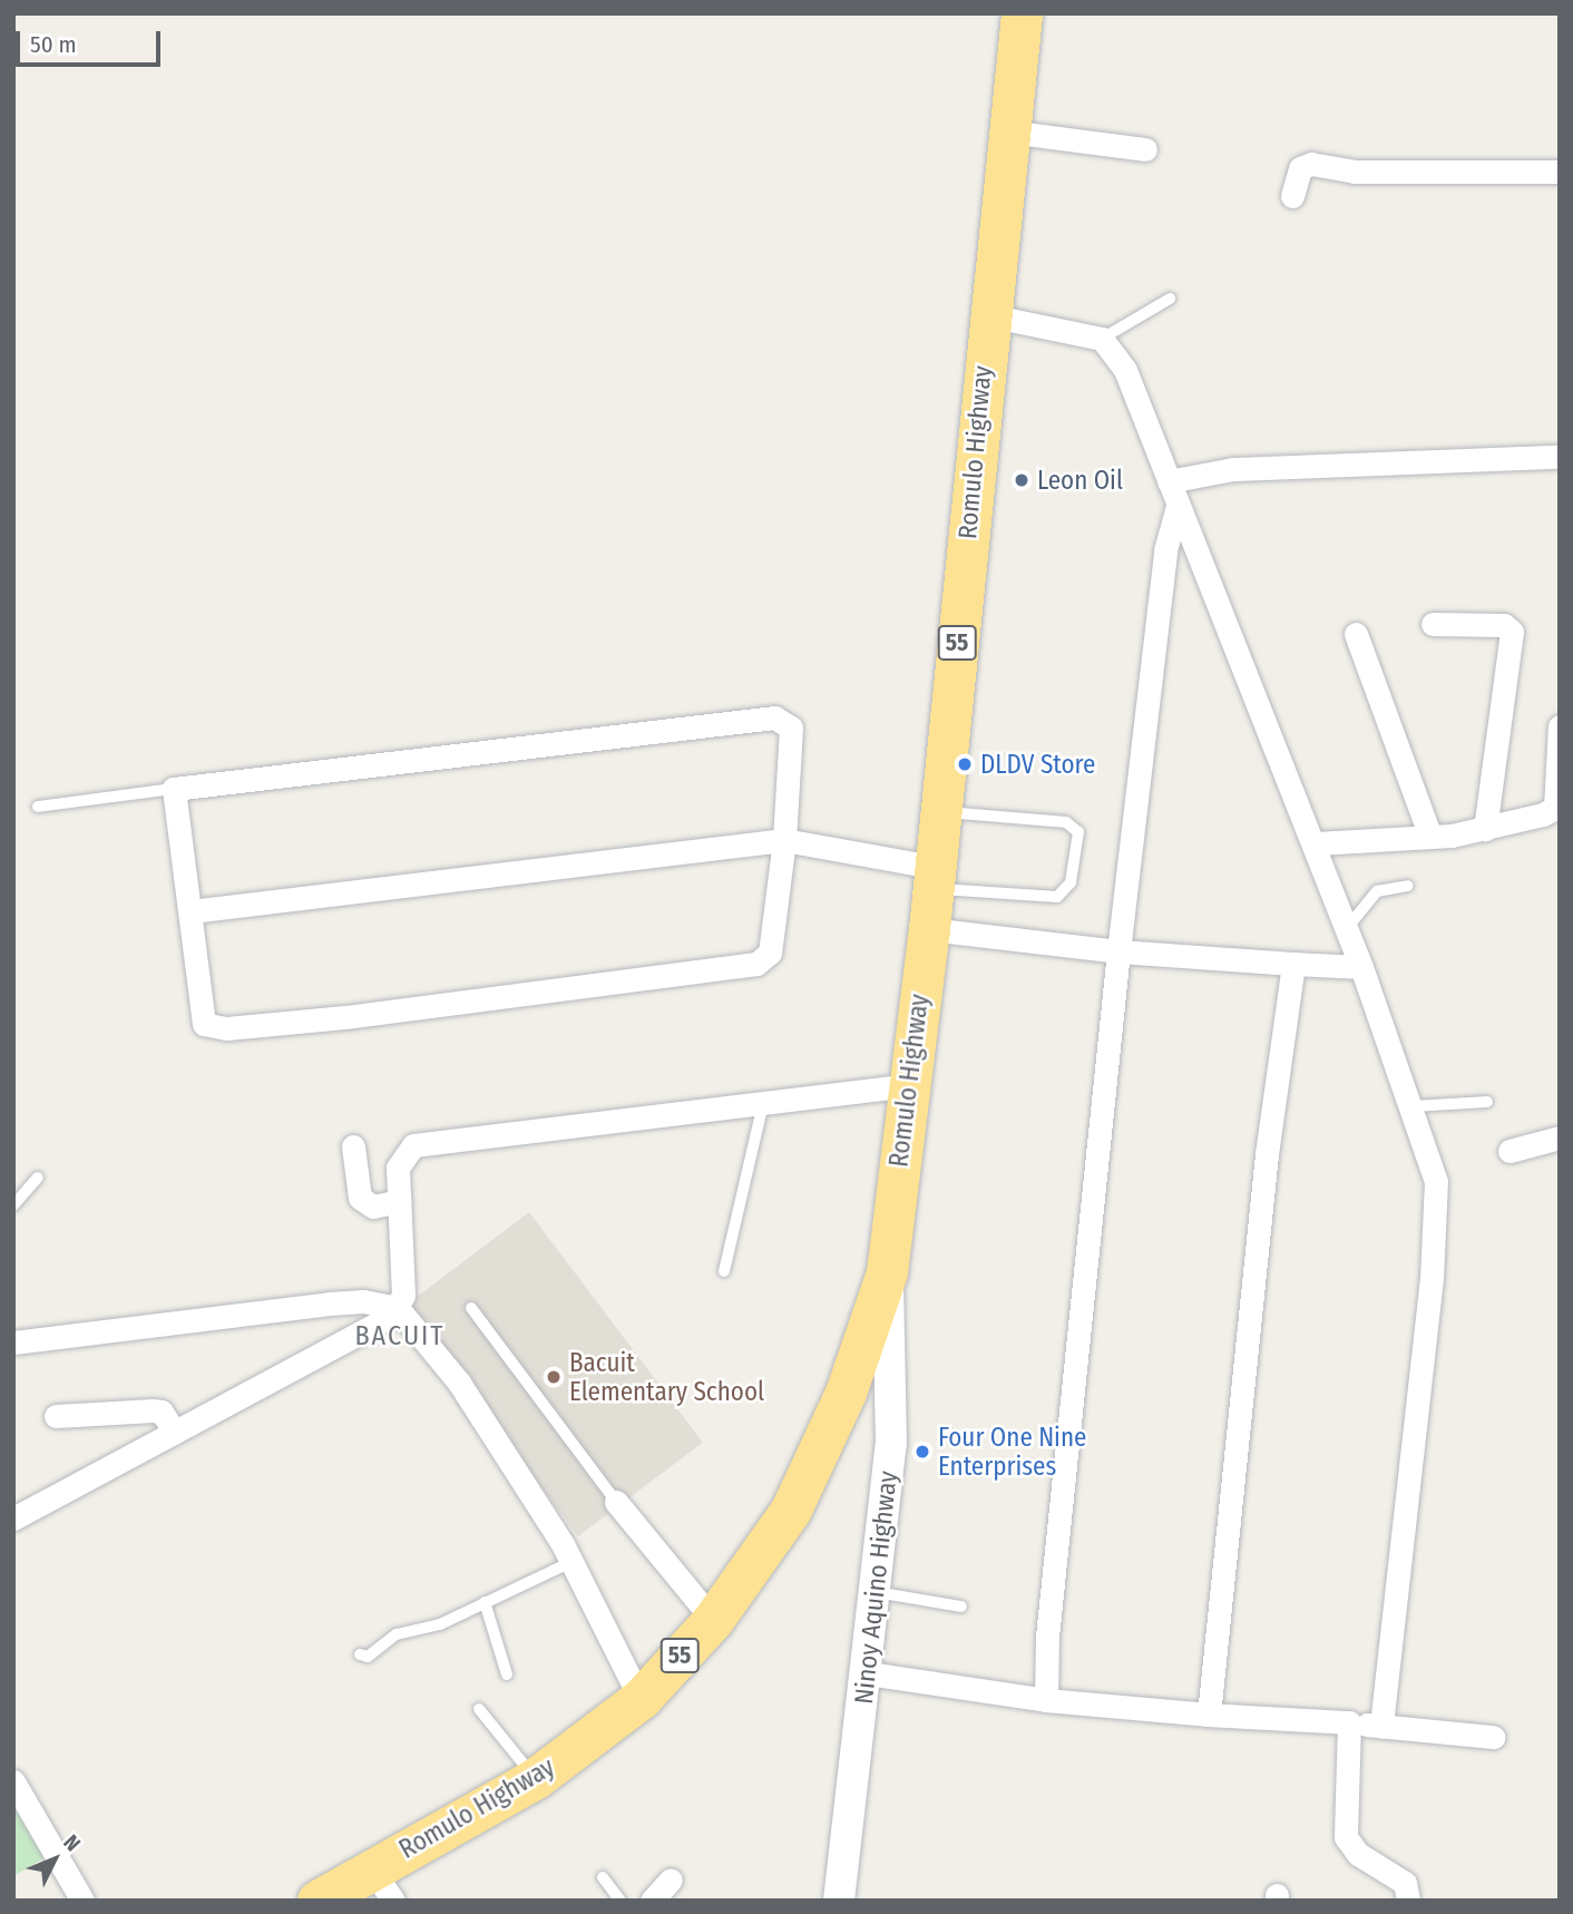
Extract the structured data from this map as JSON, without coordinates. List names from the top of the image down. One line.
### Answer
{"streets":{"highway":["Romulo Highway","55"],"main road":["Ninoy Aquino Highway"]},"crossings":[["Romulo Highway","Ninoy Aquino Highway"]],"districts":["BACUIT"],"places":["Leon Oil","DLDV Store","Bacuit Elementary School","Four One Nine Enterprises"],"scale_bar":"50 m","north":"top right"}
